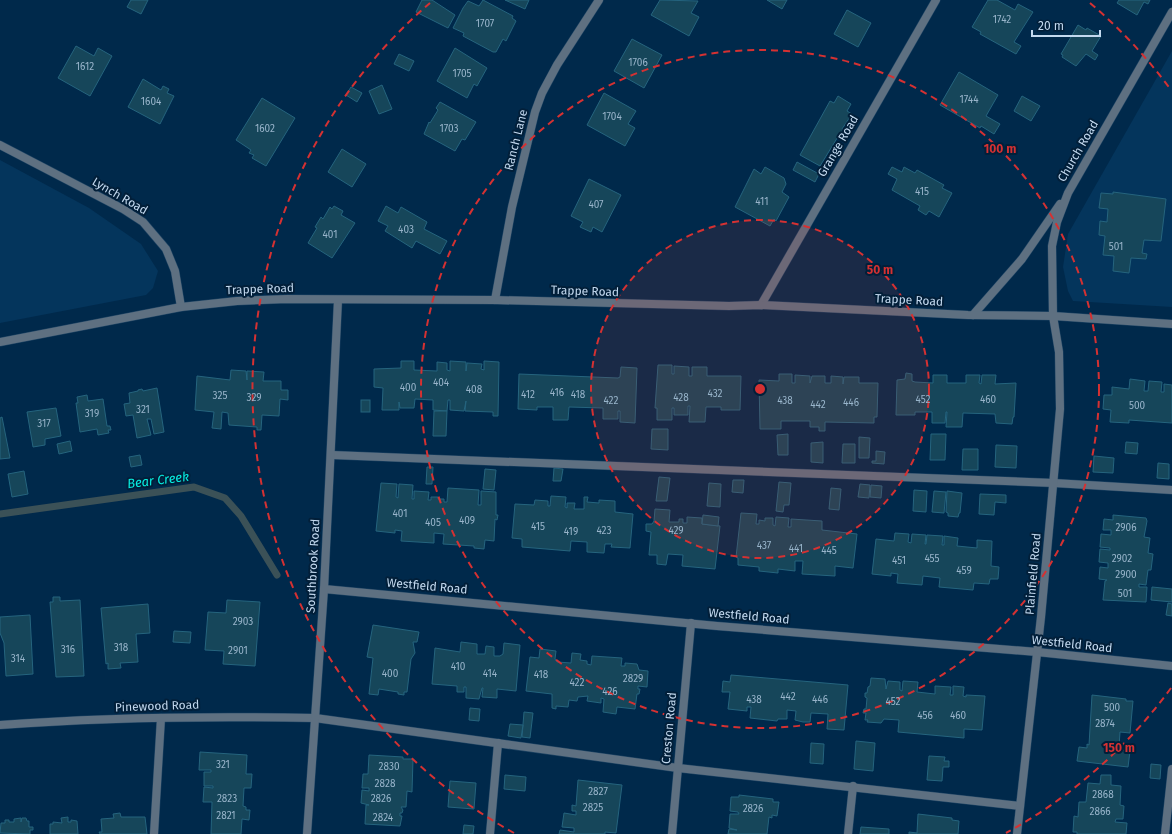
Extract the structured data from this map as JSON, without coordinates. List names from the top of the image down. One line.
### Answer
{"streets":{"street":["Ranch Lane","Grange Road","Church Road","Lynch Road","Trappe Road","Southbrook Road","Plainfield Road","Westfield Road","Pinewood Road","Creston Road"]},"crossings":[["Ranch Lane","Trappe Road"],["Grange Road","Trappe Road"],["Church Road","Trappe Road"],["Church Road","Plainfield Road"],["Lynch Road","Trappe Road"],["Trappe Road","Southbrook Road"],["Trappe Road","Plainfield Road"],["Southbrook Road","Westfield Road"],["Southbrook Road","Pinewood Road"],["Plainfield Road","Westfield Road"],["Plainfield Road","Pinewood Road"],["Westfield Road","Creston Road"],["Pinewood Road","Creston Road"]],"water":["Bear Creek"],"house_numbers":["1742","1707","1706","1612","1705","1744","1604","1704","1602","1703","415","411","407","403","401","501","404","400","408","416","432","412","418","325","329","428","452","460","422","438","446","442","500","321","319","317","401","409","405","415","2906","423","429","419","437","441","445","455","2902","451","459","2900","501","2903","318","316","2901","314","410","400","414","418","2829","422","426","442","438","446","452","500","456","460","2874","321","2830","2828","2827","2868","2823","2826","2825","2826","2866","2821","2824"],"scale_bar":"20 m","rings":["100 m","50 m","150 m"]}
